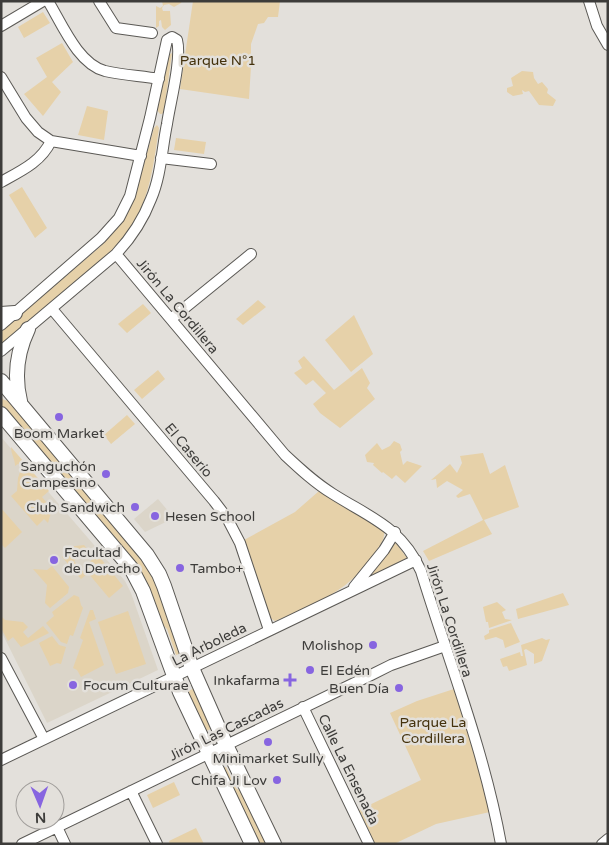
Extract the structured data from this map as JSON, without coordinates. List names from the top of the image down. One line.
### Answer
{"streets":{"street":["Jirón La Cordillera","El Caserío","La Arboleda","Jirón Las Cascadas","Calle La Ensenada"]},"crossings":[["Jirón La Cordillera","La Arboleda"],["Jirón La Cordillera","Jirón Las Cascadas"],["El Caserío","La Arboleda"],["Jirón Las Cascadas","Calle La Ensenada"]],"parks":["Parque N°1","Parque La Cordillera"],"places":{"other":["Boom Market","Sanguchón Campesino","Club Sandwich","Hesen School","Facultad de Derecho","Tambo+","Molishop","El Edén","Focum Culturae","Buen Día","Minimarket Sully","Chifa Ji Lov"],"health":["Inkafarma"]},"north":"bottom"}
